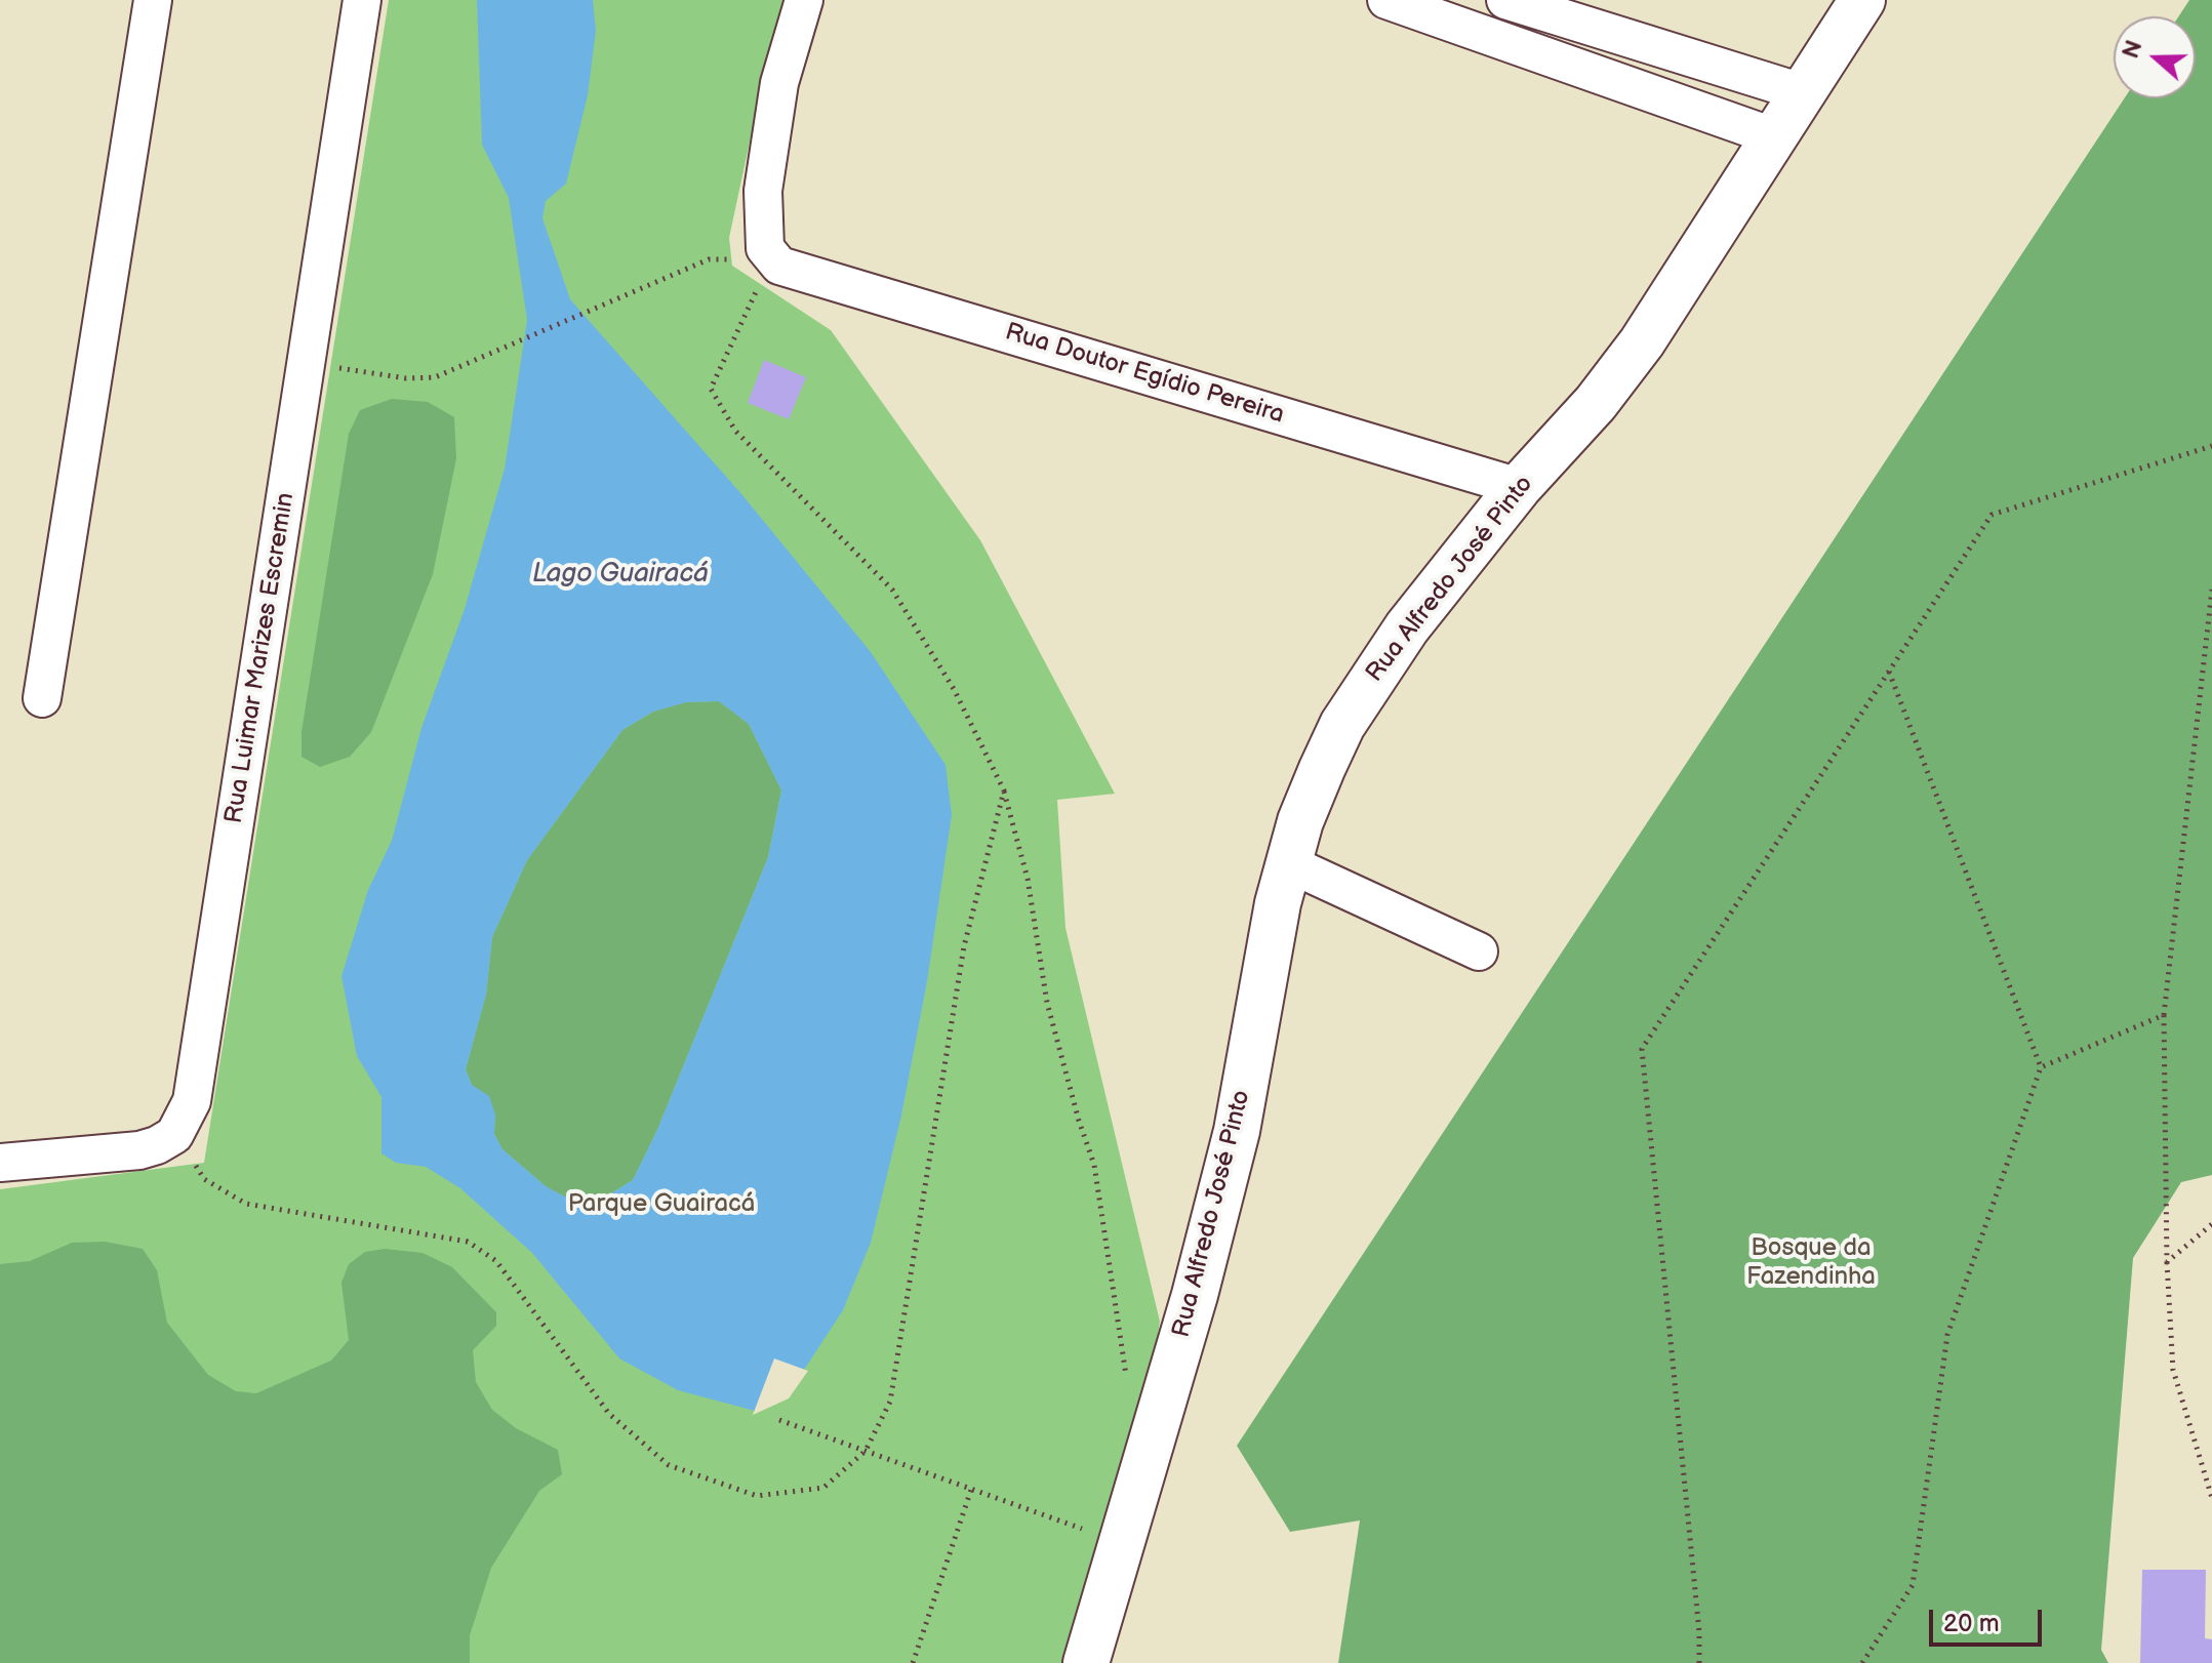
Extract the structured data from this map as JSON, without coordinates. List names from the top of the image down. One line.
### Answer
{"streets":{"street":["Rua Doutor Egídio Pereira","Rua Alfredo José Pinto","Rua Luimar Marizes Escremin"]},"crossings":[["Rua Doutor Egídio Pereira","Rua Alfredo José Pinto"]],"water":["Lago Guairacá"],"parks":["Parque Guairacá","Bosque da Fazendinha"],"scale_bar":"20 m","north":"left"}
